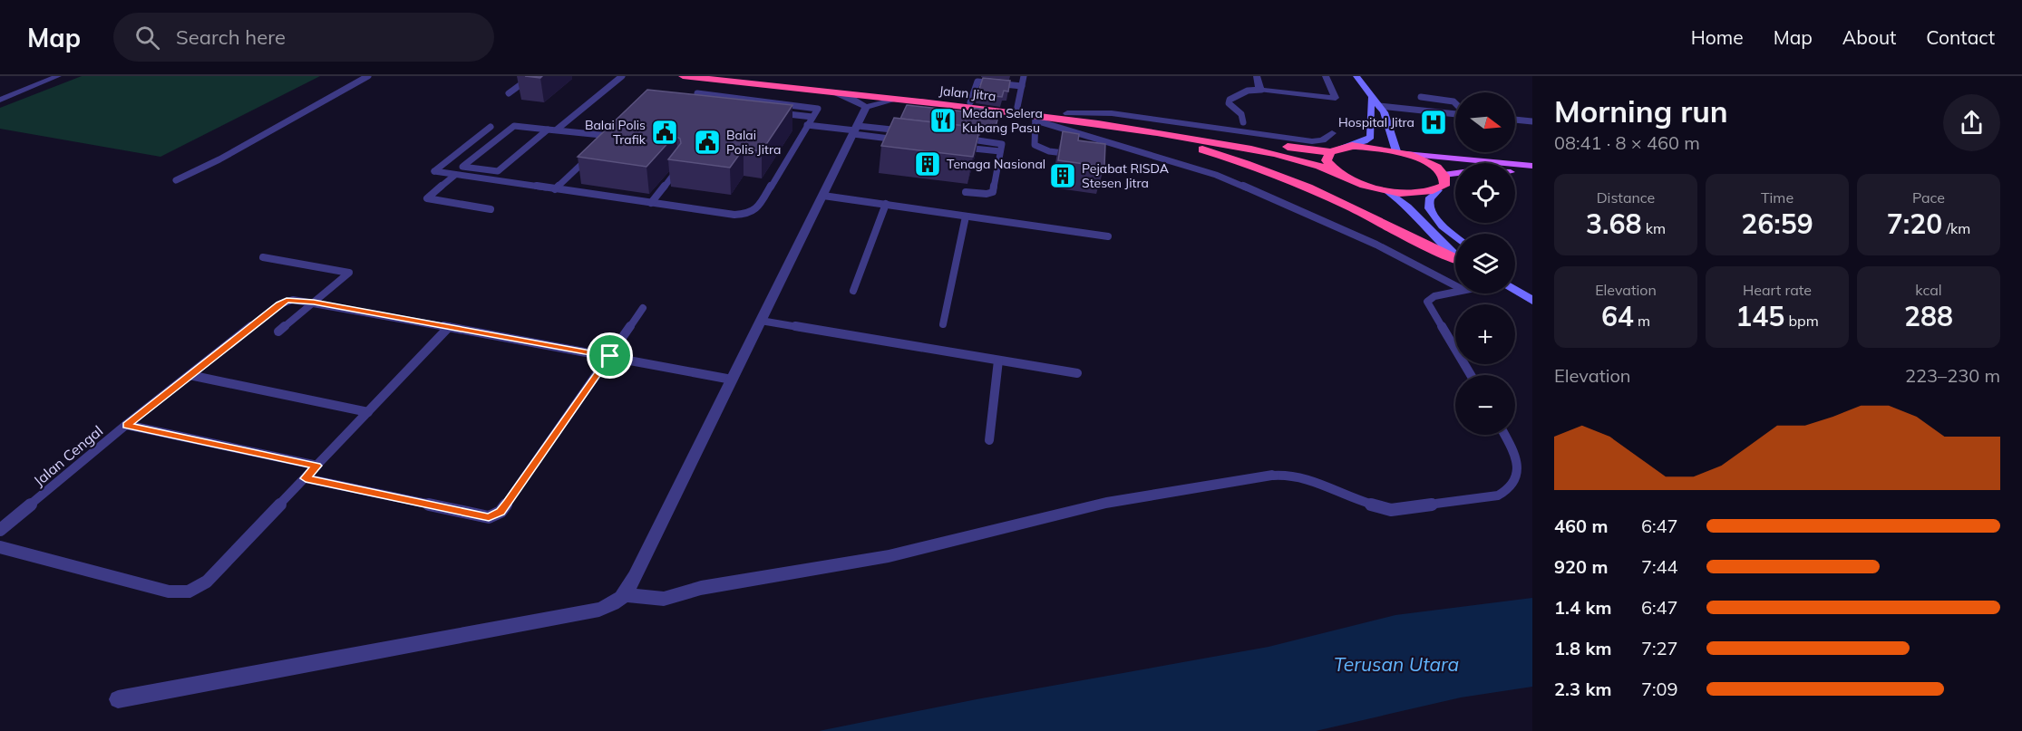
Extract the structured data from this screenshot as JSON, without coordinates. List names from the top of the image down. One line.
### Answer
{"streets":{"highway":["Jalan Jitra"],"lane":["Jalan Cengal"]},"water":["Terusan Utara"],"places":{"restaurant":["Medan Selera Kubang Pasu"],"hospital":["Hospital Jitra"],"public building":["Balai Polis Trafik","Balai Polis Jitra"],"building":["Tenaga Nasional","Pejabat RISDA Stesen Jitra"]},"north":"right","page":{"header":"Map","search":"Search here","nav":["Home","Map","About","Contact"],"heading":["Morning run","08:41 · 8 × 460 m"],"map_buttons":["+","−"],"stats":[["Distance","3.68 km"],["Time","26:59"],["Pace","7:20 /km"],["Elevation","64 m"],["Heart rate","145 bpm"],["kcal","288"]],"chart":["Elevation","223–230 m"],"list":[{"name":"460 m","note":"6:47"},{"name":"920 m","note":"7:44"},{"name":"1.4 km","note":"6:47"},{"name":"1.8 km","note":"7:27"},{"name":"2.3 km","note":"7:09"}]}}
